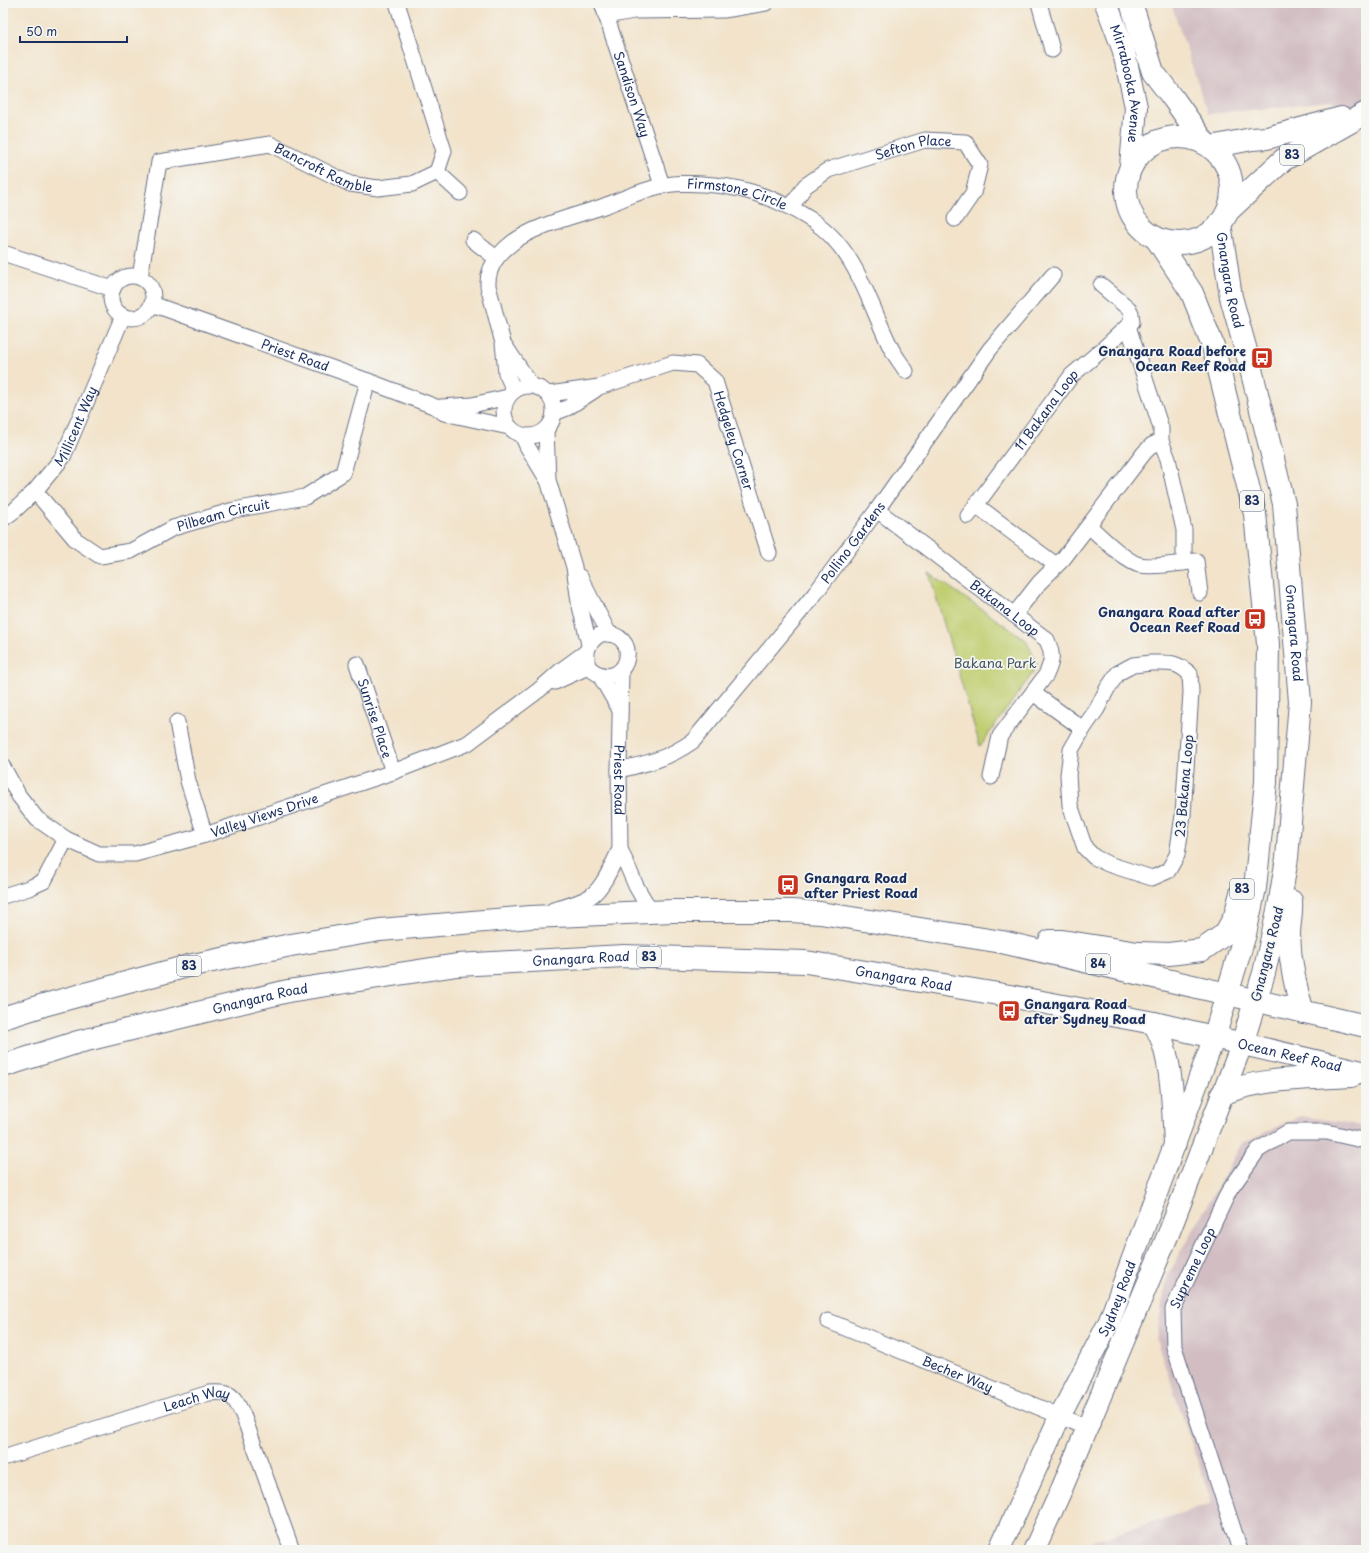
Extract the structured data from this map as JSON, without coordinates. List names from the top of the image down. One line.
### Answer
{"streets":{"main road":["Mirrabooka Avenue","83","Gnangara Road","84","Ocean Reef Road"],"street":["Sandison Way","Sefton Place","Bancroft Ramble","Firmstone Circle","Priest Road","11 Bakana Loop","Millicent Way","Hedgeley Corner","Pilbeam Circuit","Pollino Gardens","Bakana Loop","Sunrise Place","23 Bakana Loop","Valley Views Drive","Supreme Loop","Sydney Road","Becher Way","Leach Way"]},"crossings":[["Mirrabooka Avenue","83"],["Mirrabooka Avenue","Gnangara Road"],["Sandison Way","Firmstone Circle"],["Sefton Place","Firmstone Circle"],["83","Gnangara Road"],["83","Priest Road"],["83","84"],["Bancroft Ramble","Priest Road"],["Bancroft Ramble","Millicent Way"],["Firmstone Circle","Priest Road"],["Firmstone Circle","Hedgeley Corner"],["Gnangara Road","84"],["Gnangara Road","Ocean Reef Road"],["Gnangara Road","Sydney Road"],["Priest Road","Millicent Way"],["Priest Road","Hedgeley Corner"],["Priest Road","Pilbeam Circuit"],["Priest Road","Pollino Gardens"],["Priest Road","Valley Views Drive"],["Millicent Way","Pilbeam Circuit"],["Pollino Gardens","Bakana Loop"],["Sunrise Place","Valley Views Drive"],["Ocean Reef Road","Sydney Road"],["Sydney Road","Becher Way"]],"parks":["Bakana Park"],"places":{"bus stop":["Gnangara Road before Ocean Reef Road","Gnangara Road after Ocean Reef Road","Gnangara Road after Priest Road","Gnangara Road after Sydney Road"]},"scale_bar":"50 m"}
